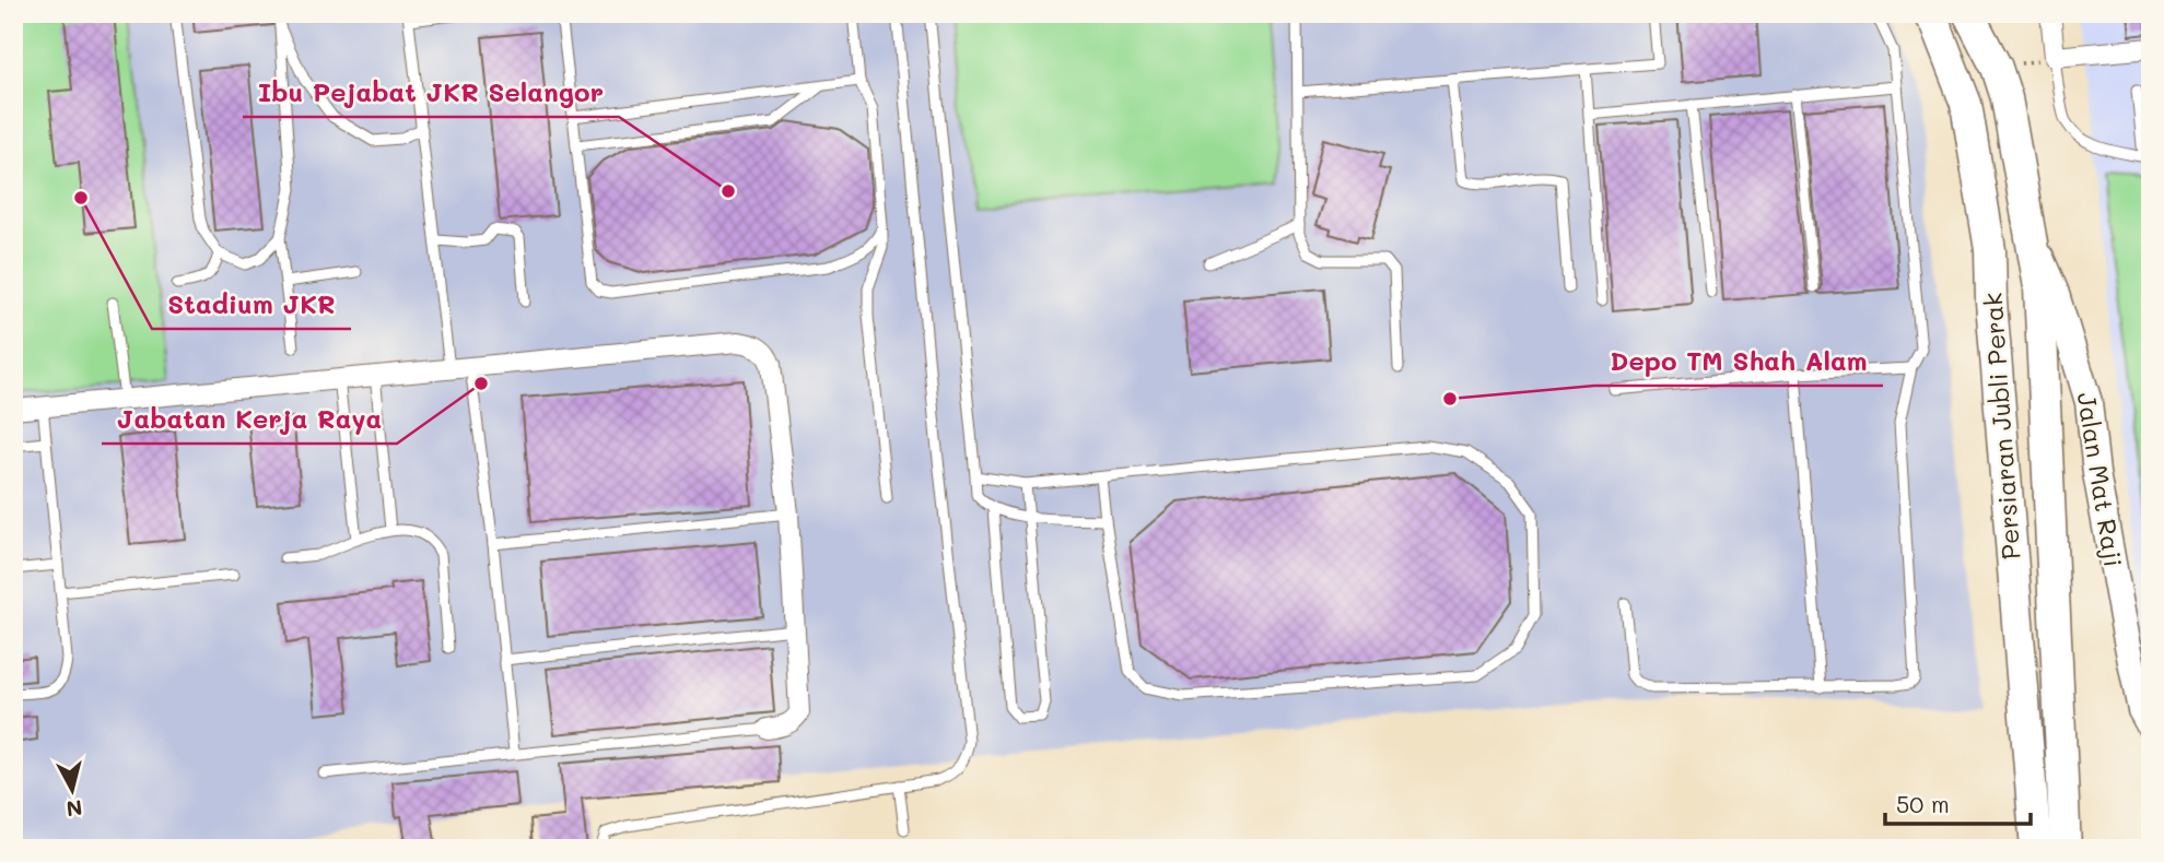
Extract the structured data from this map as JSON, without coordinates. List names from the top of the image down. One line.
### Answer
{"streets":{"main road":["Persiaran Jubli Perak"],"street":["Jalan Mat Raji"]},"crossings":[["Persiaran Jubli Perak","Jalan Mat Raji"]],"places":["Ibu Pejabat JKR Selangor","Stadium JKR","Jabatan Kerja Raya","Depo TM Shah Alam"],"scale_bar":"50 m","north":"bottom"}
